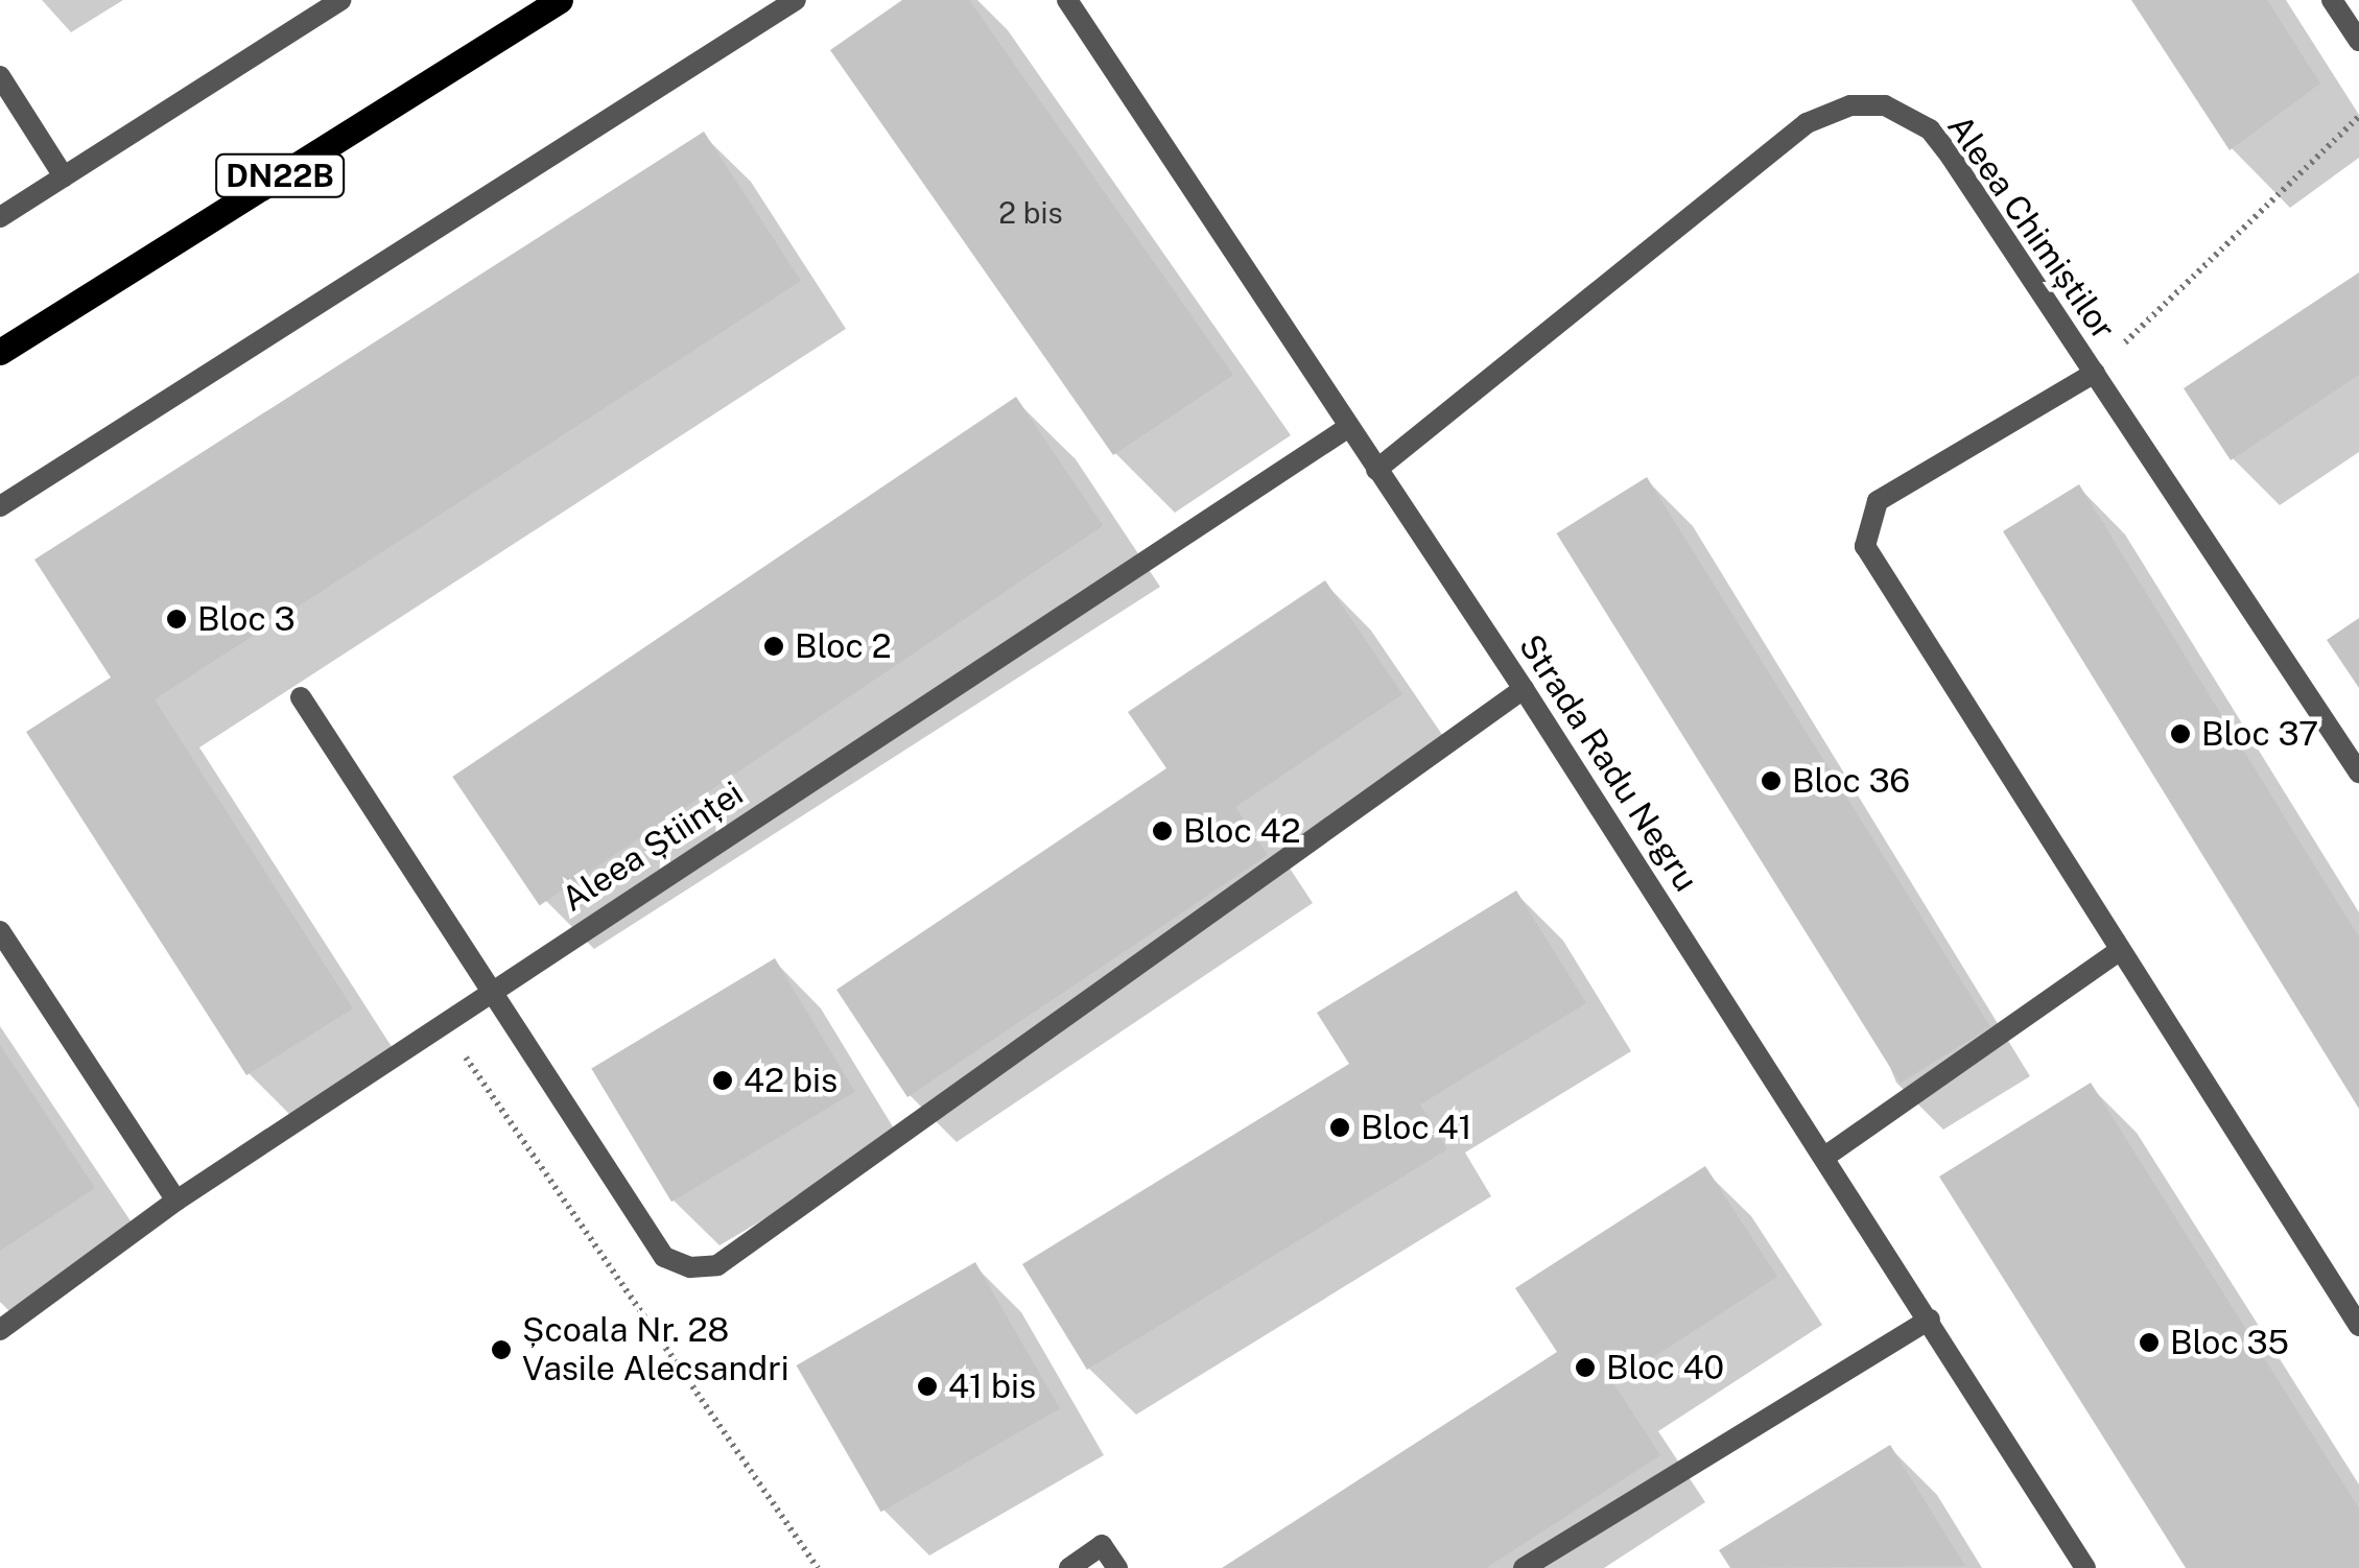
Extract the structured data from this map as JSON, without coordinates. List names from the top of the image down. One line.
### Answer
{"streets":{"main road":["DN22B"],"street":["Aleea Chimiștilor","Strada Radu Negru","Aleea Științei"]},"crossings":[["Aleea Chimiștilor","Strada Radu Negru"],["Strada Radu Negru","Aleea Științei"]],"places":["Bloc 3","Bloc 2","Bloc 37","Bloc 36","Bloc 42","42 bis","Bloc 41","Bloc 35","Școala Nr. 28 Vasile Alecsandri","Bloc 40","41 bis"],"house_numbers":["2 bis"]}
